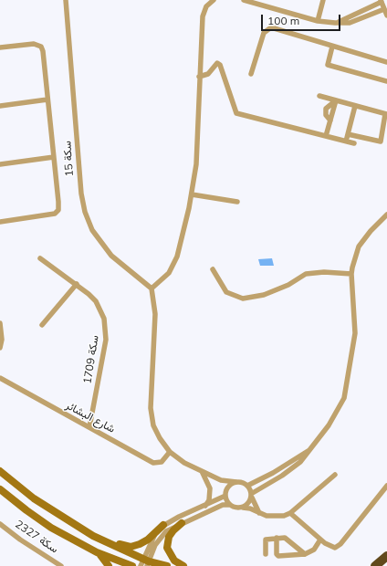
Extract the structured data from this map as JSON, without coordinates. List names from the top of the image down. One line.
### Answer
{"streets":{"street":["سكة 15","سكة 1709","شارع البشائر","سكة 2327"]},"crossings":[["سكة 1709","شارع البشائر"]],"scale_bar":"100 m"}
